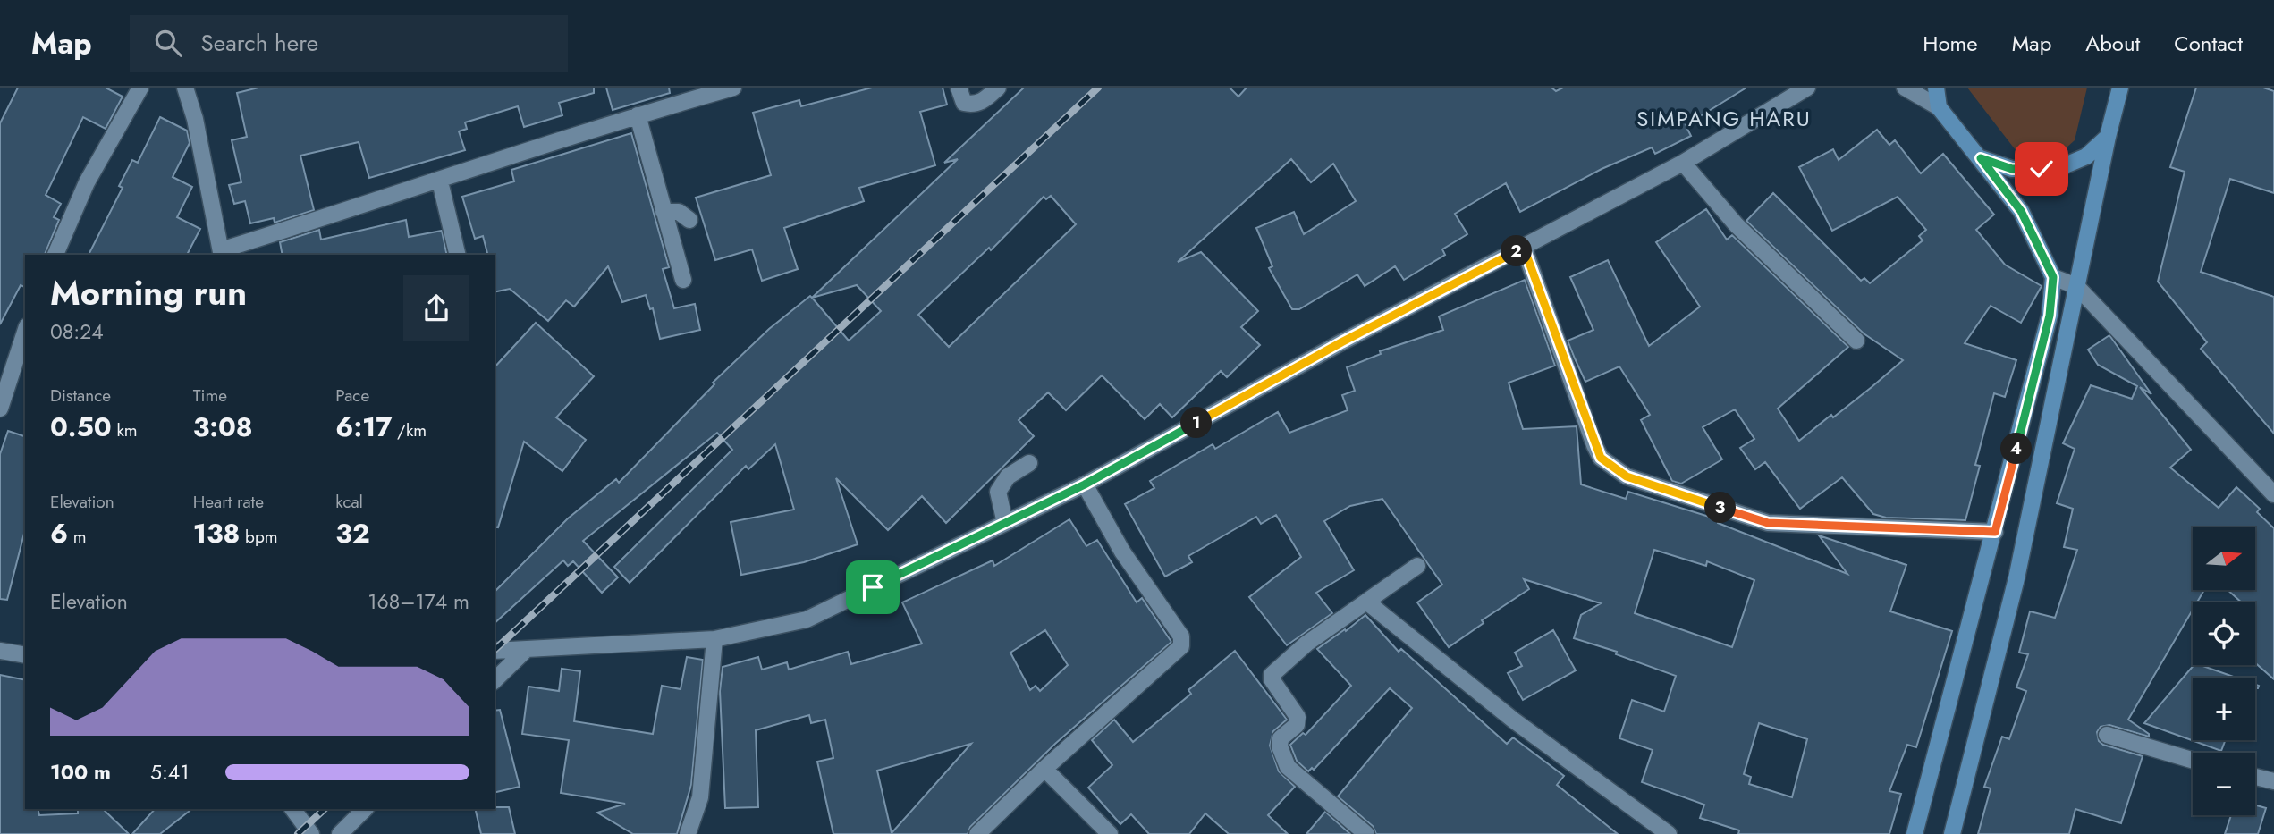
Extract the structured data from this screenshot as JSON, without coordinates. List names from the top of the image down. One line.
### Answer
{"districts":["SIMPANG HARU"],"north":"right","page":{"header":"Map","search":"Search here","nav":["Home","Map","About","Contact"],"pins":["2","1","4","3"],"heading":["Morning run","08:24"],"stats":[["Distance","0.50 km"],["Time","3:08"],["Pace","6:17 /km"],["Elevation","6 m"],["Heart rate","138 bpm"],["kcal","32"]],"map_buttons":["+","−"],"chart":["Elevation","168–174 m"],"list":[{"name":"100 m","note":"5:41"}]}}
